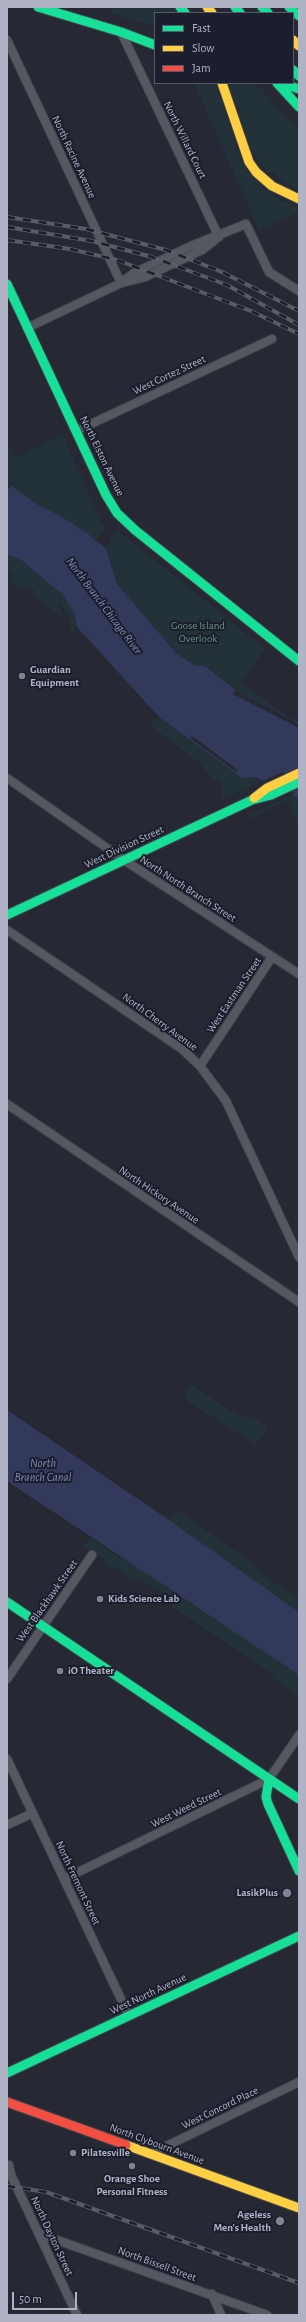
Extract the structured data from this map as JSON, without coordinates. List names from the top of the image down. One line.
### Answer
{"streets":{"main road":["North Elston Avenue","West Division Street","West North Avenue","North Clybourn Avenue"],"street":["North Willard Court","North Racine Avenue","West Cortez Street","North North Branch Street","West Eastman Street","North Cherry Avenue","North Hickory Avenue","West Blackhawk Street","West Weed Street","North Fremont Street","West Concord Place","North Dayton Street","North Bissell Street"]},"crossings":[["West Cortez Street","North Elston Avenue"],["West Division Street","North North Branch Street"],["North North Branch Street","West Eastman Street"],["West Eastman Street","North Cherry Avenue"],["West Weed Street","North Fremont Street"],["North Fremont Street","West North Avenue"],["West Concord Place","North Clybourn Avenue"],["North Dayton Street","North Bissell Street"]],"water":["North Branch Chicago River","North Branch Canal"],"parks":["Goose Island Overlook"],"places":["Guardian Equipment","Kids Science Lab","iO Theater","LasikPlus","Pilatesville","Orange Shoe Personal Fitness","Ageless Men's Health"],"legend":["Fast","Slow","Jam"],"scale_bar":"50 m"}
